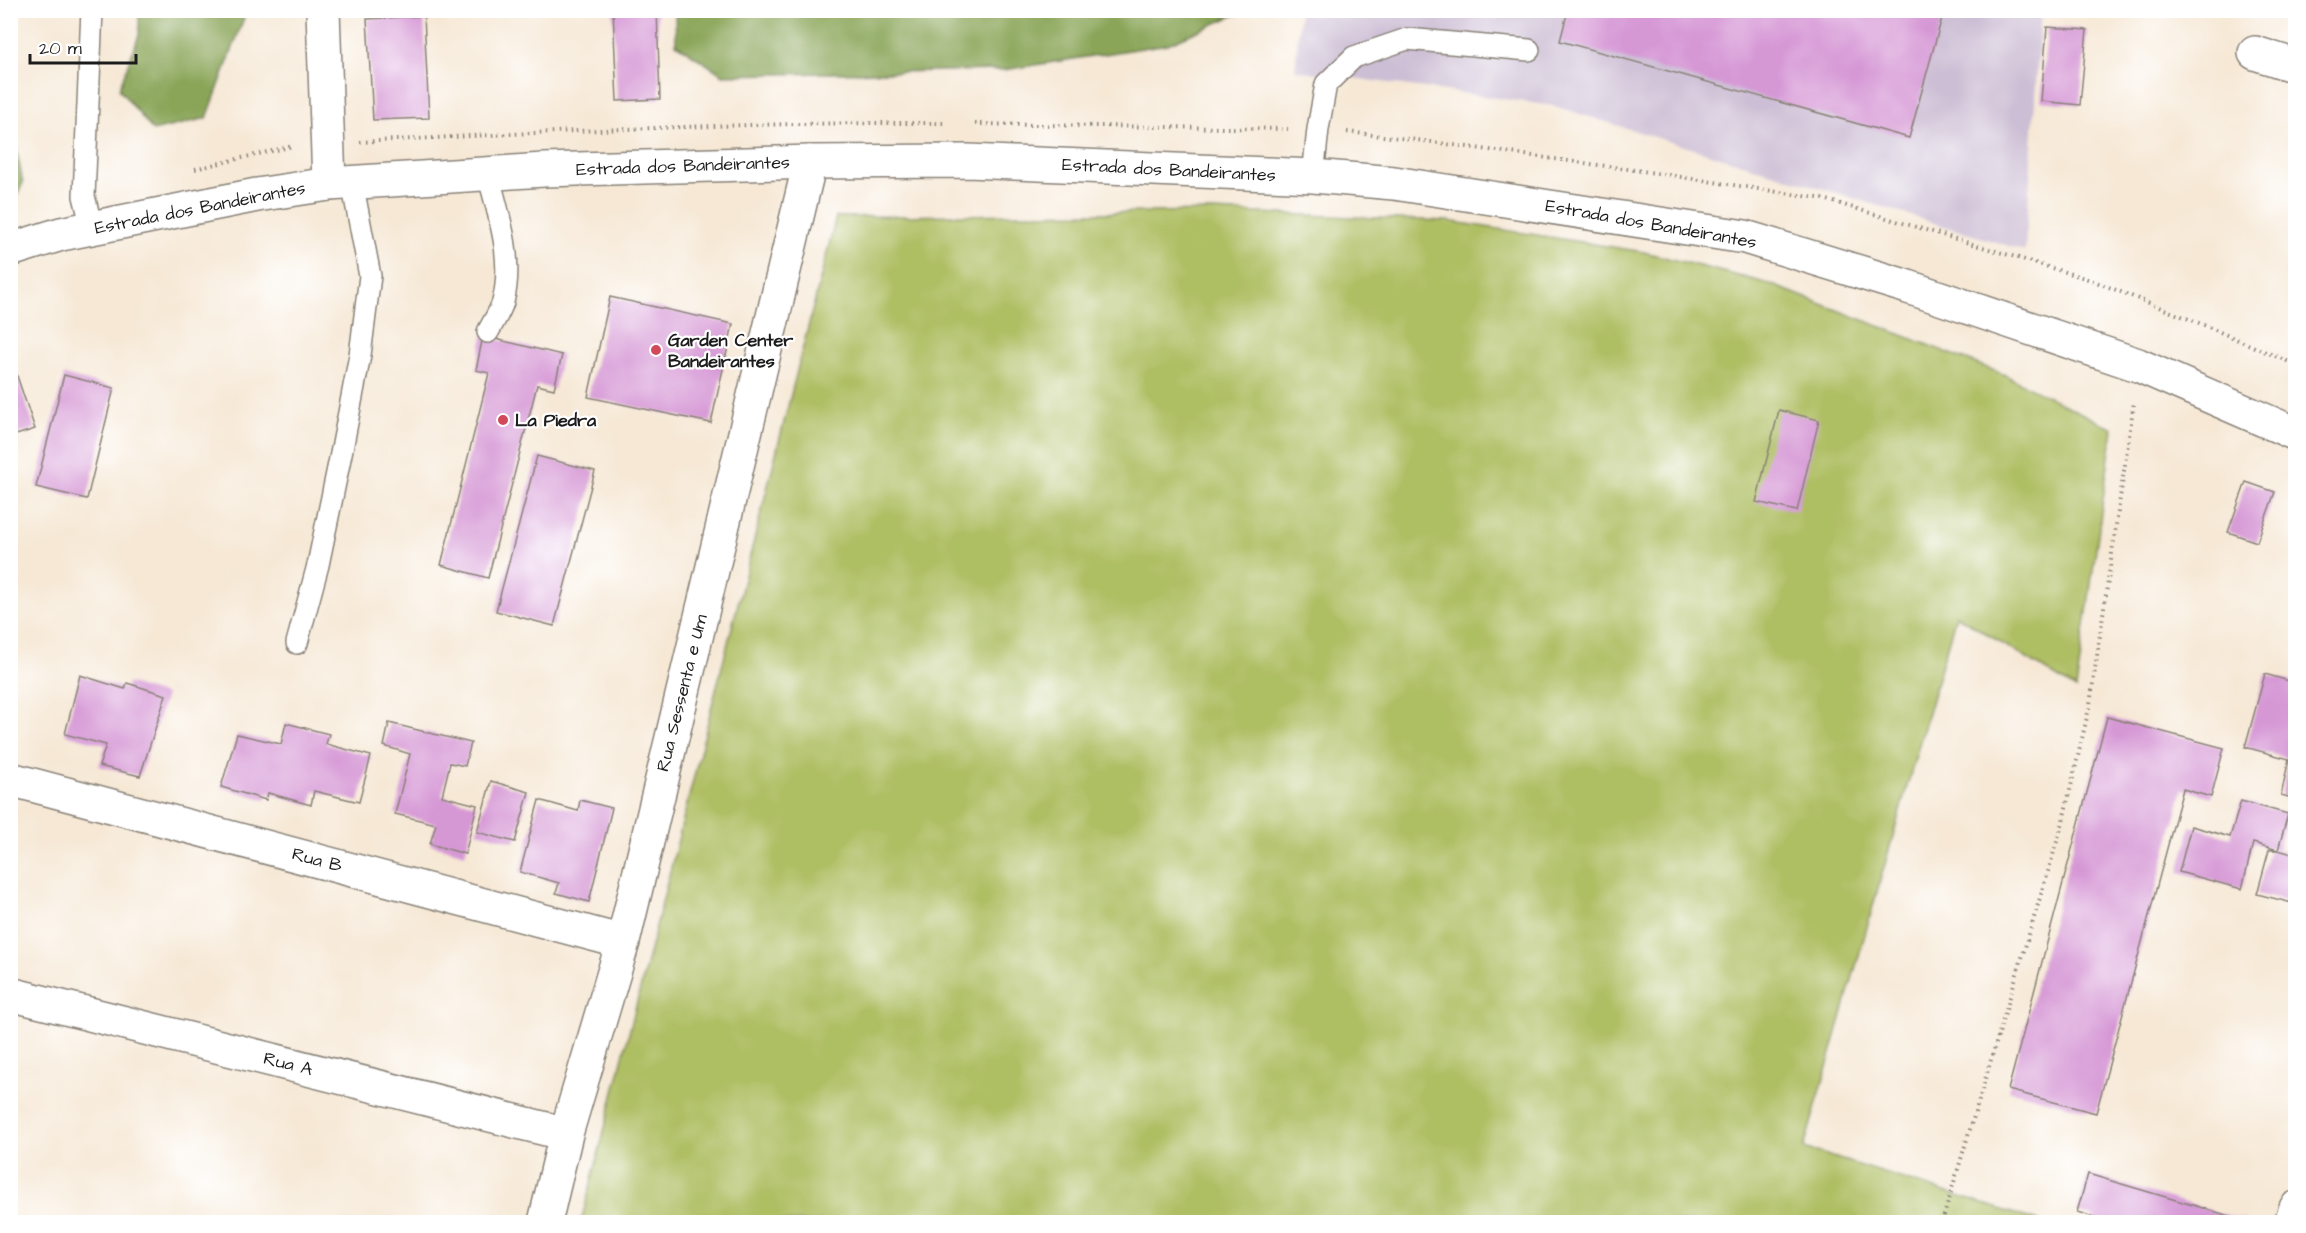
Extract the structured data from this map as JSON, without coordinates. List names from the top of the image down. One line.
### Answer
{"streets":{"street":["Estrada dos Bandeirantes","Rua Sessenta e Um","Rua B","Rua A"]},"crossings":[["Estrada dos Bandeirantes","Rua Sessenta e Um"],["Rua Sessenta e Um","Rua B"],["Rua Sessenta e Um","Rua A"]],"places":["Garden Center Bandeirantes","La Piedra"],"scale_bar":"20 m"}
